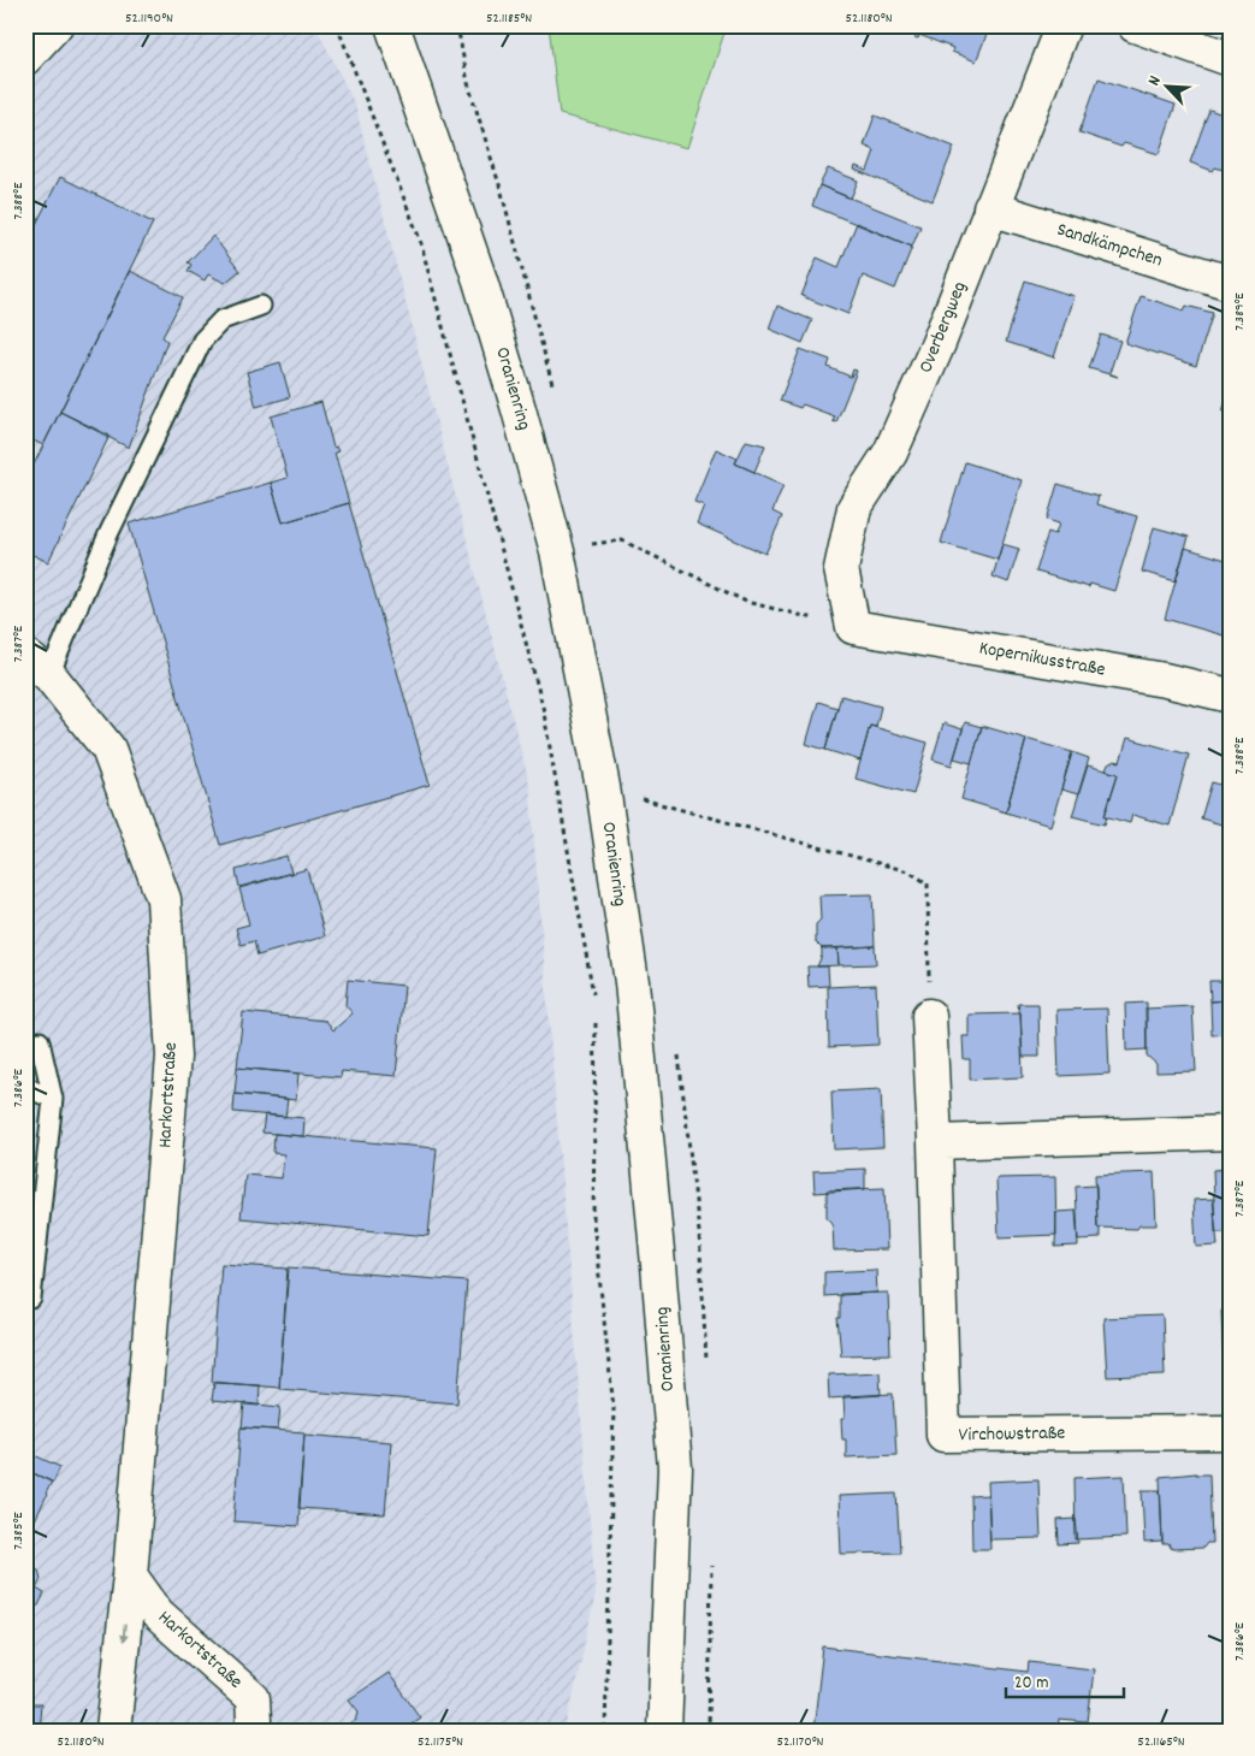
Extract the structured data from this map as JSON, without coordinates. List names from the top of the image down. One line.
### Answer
{"streets":{"street":["Sandkämpchen","Overbergweg","Oranienring","Kopernikusstraße","Harkortstraße","Virchowstraße"]},"crossings":[["Sandkämpchen","Overbergweg"],["Overbergweg","Kopernikusstraße"]],"scale_bar":"20 m","north":"top left","coordinates":["52.1190°N","52.1185°N","52.1180°N","7.388°E","7.389°E","7.387°E","7.386°E","7.385°E","52.1175°N","52.1170°N","52.1165°N"]}
